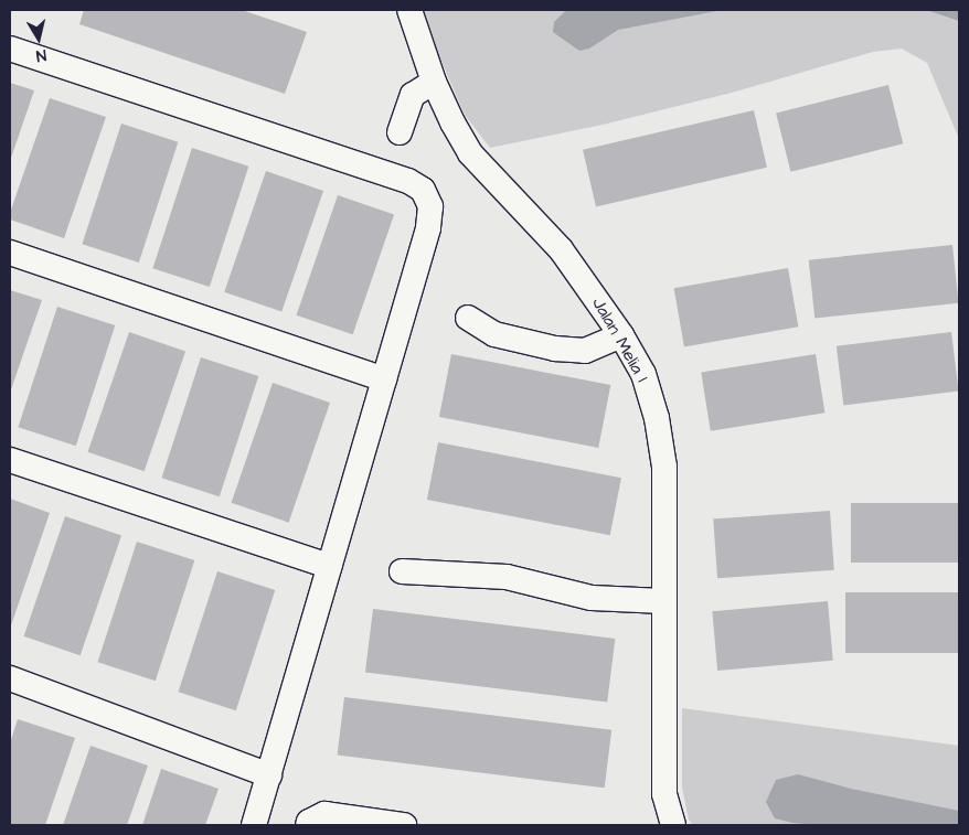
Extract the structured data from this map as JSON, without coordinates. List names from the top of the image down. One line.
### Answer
{"streets":{"street":["Jalan Melia 1"]},"north":"bottom"}
